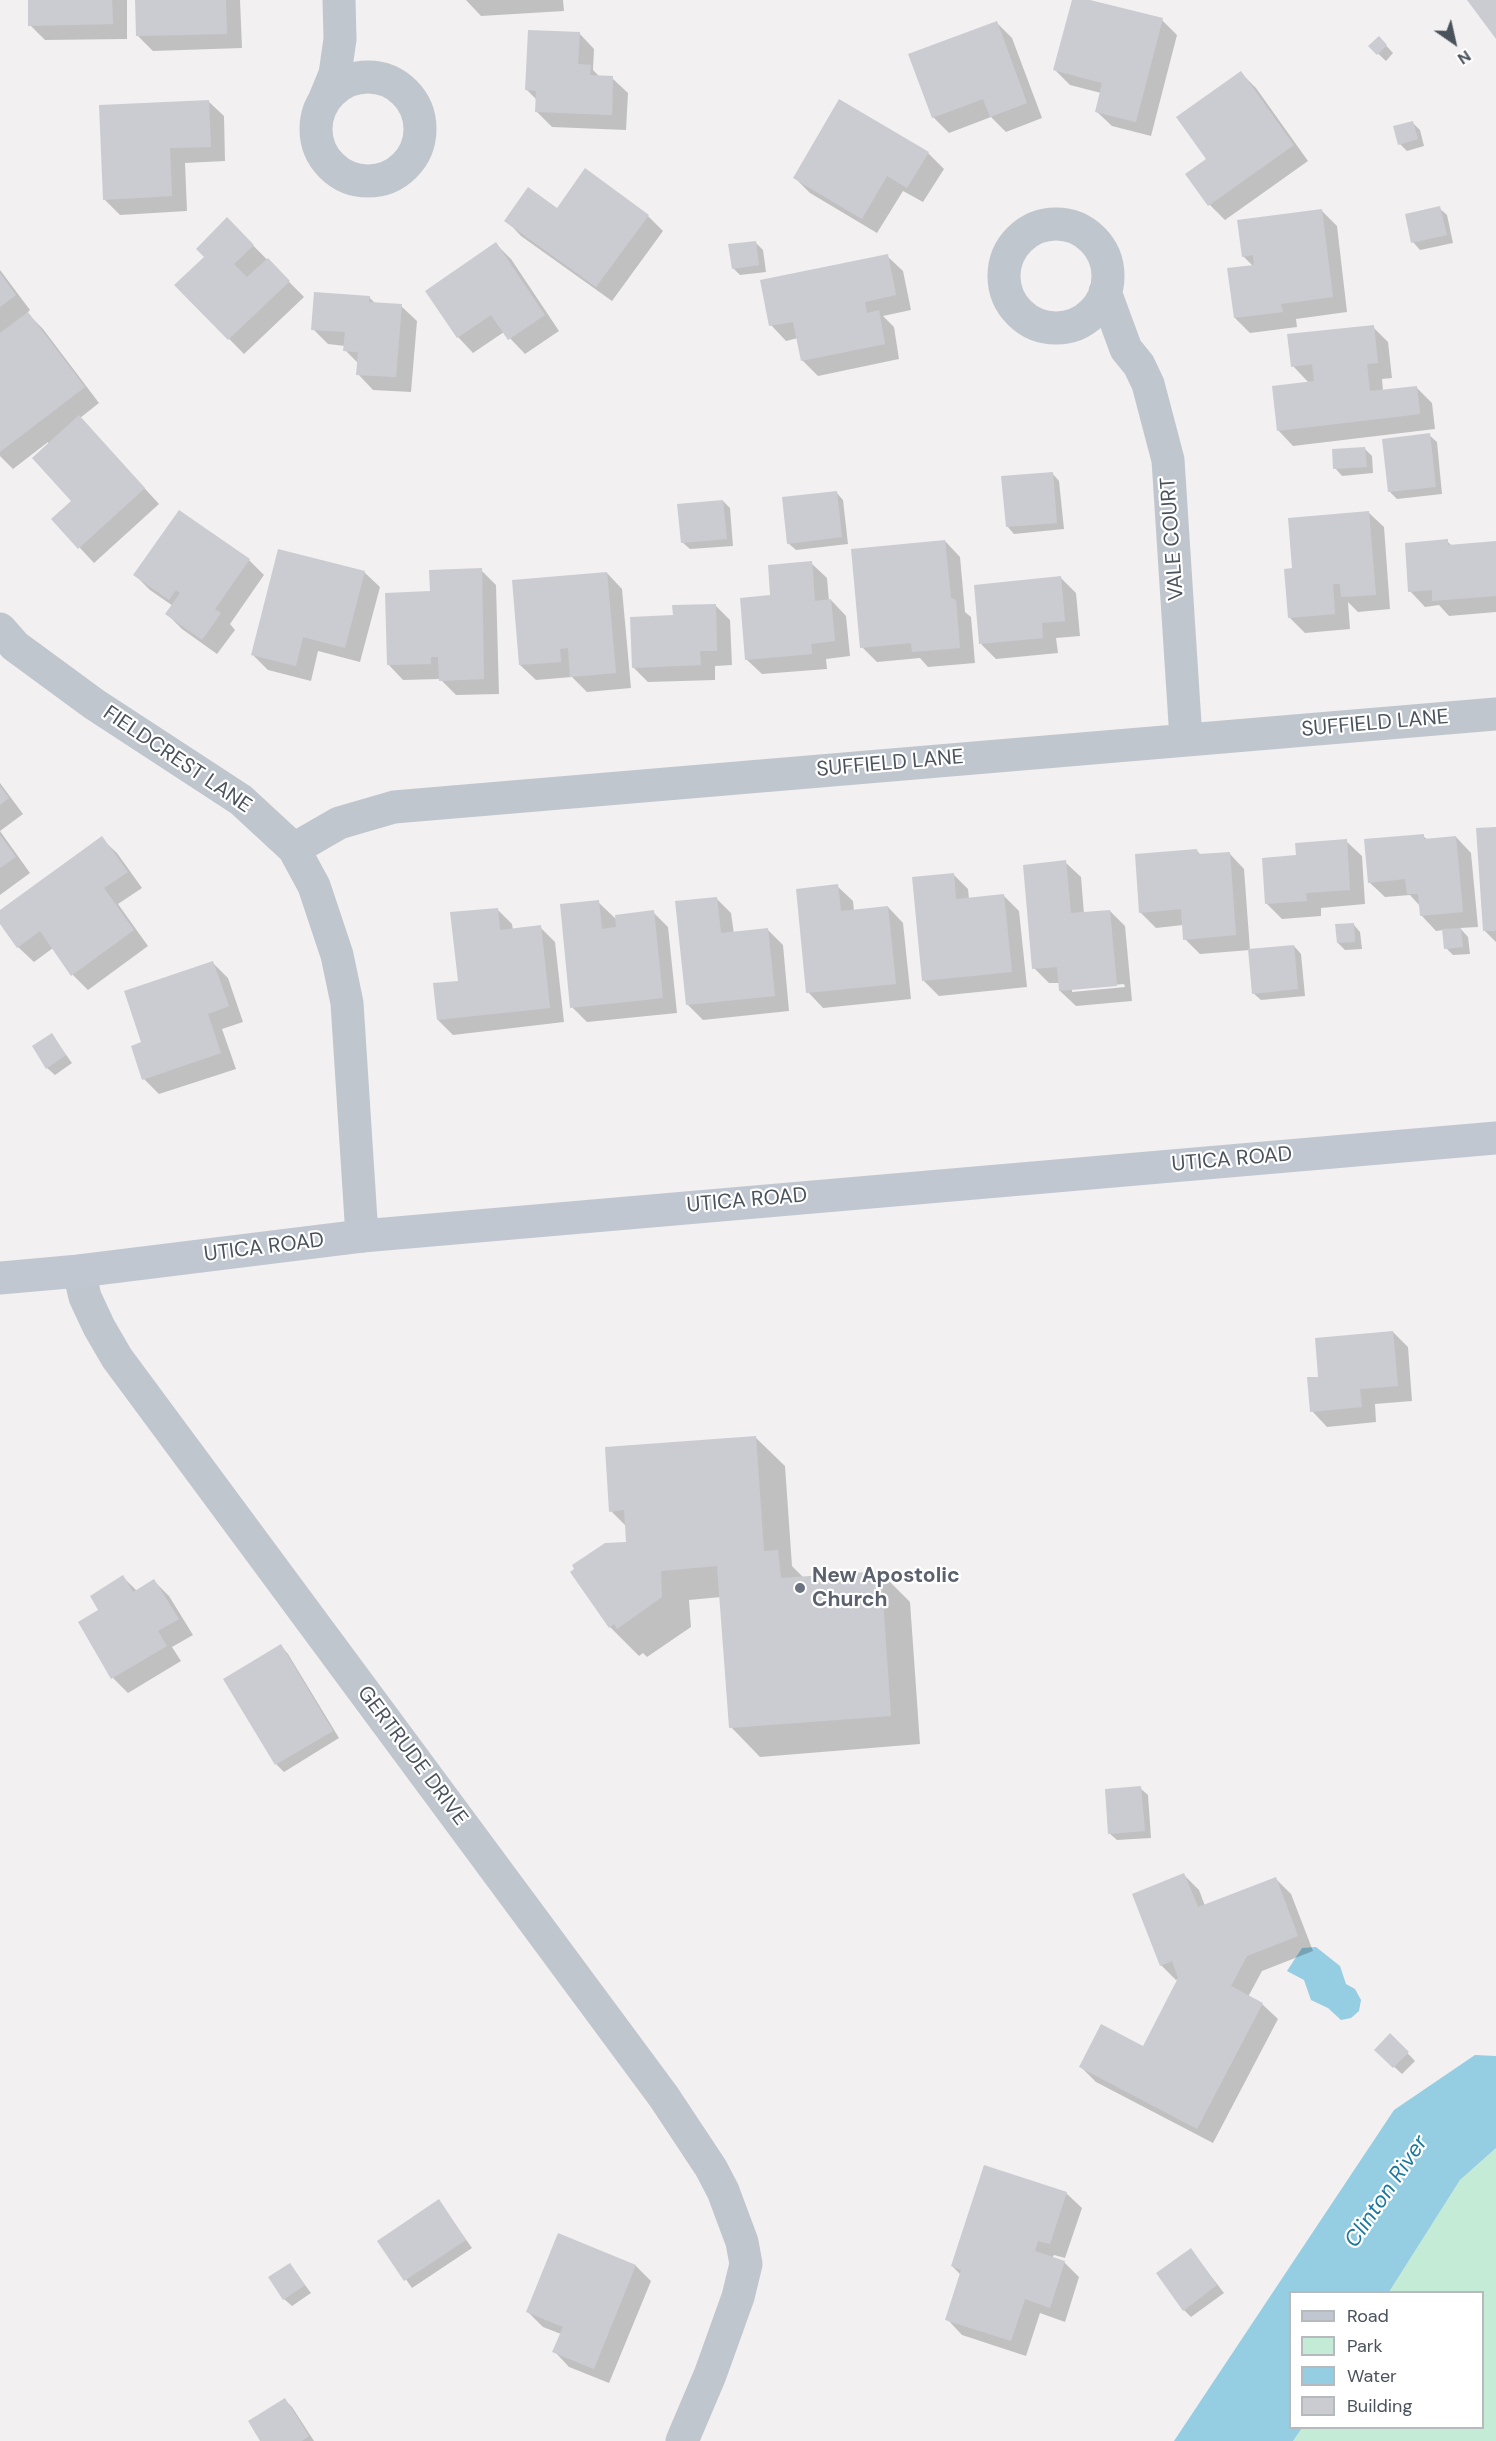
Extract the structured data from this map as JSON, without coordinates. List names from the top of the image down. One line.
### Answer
{"streets":{"street":["VALE COURT","SUFFIELD LANE","FIELDCREST LANE","UTICA ROAD","GERTRUDE DRIVE"]},"crossings":[["VALE COURT","SUFFIELD LANE"],["SUFFIELD LANE","FIELDCREST LANE"],["FIELDCREST LANE","UTICA ROAD"],["UTICA ROAD","GERTRUDE DRIVE"]],"water":["Clinton River"],"places":["New Apostolic Church"],"legend":["Road","Park","Water","Building"],"north":"bottom right"}
